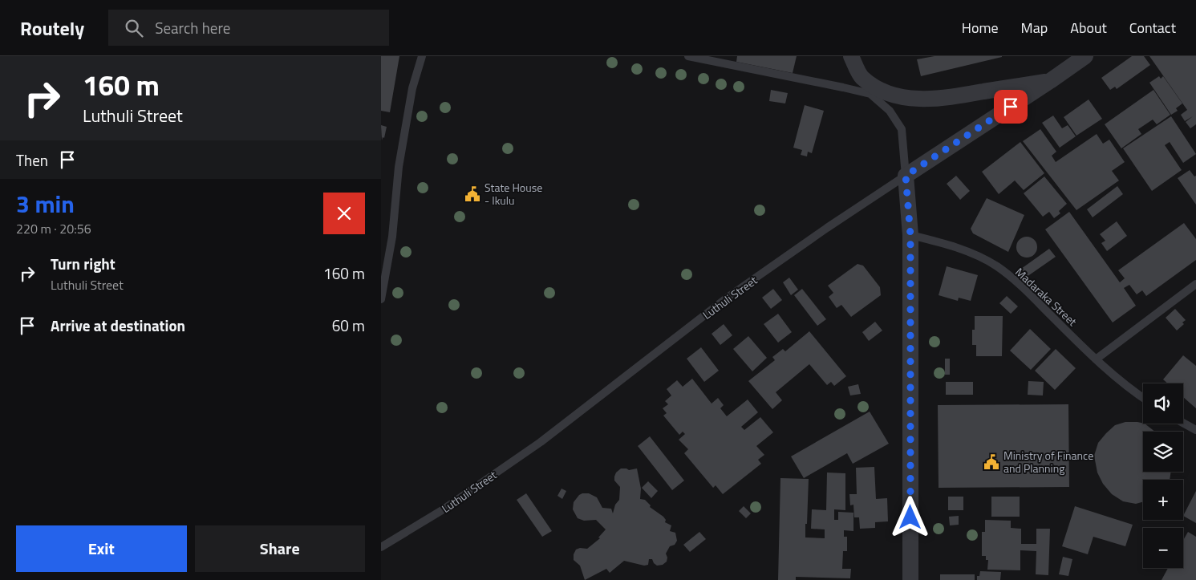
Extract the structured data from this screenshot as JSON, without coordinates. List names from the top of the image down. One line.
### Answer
{"streets":{"street":["Luthuli Street"],"lane":["Madaraka Street"]},"places":{"public building":["State House - Ikulu","Ministry of Finance and Planning"]},"page":{"header":"Routely","search":"Search here","nav":["Home","Map","About","Contact"],"turn":["160 m","Luthuli Street"],"then":"Then","heading":["3 min","220 m · 20:56"],"list":[{"name":"Turn right","note":"Luthuli Street","value":"160 m"},{"name":"Arrive at destination","value":"60 m"}],"map_buttons":["+","−"],"buttons":["Exit","Share"]}}
